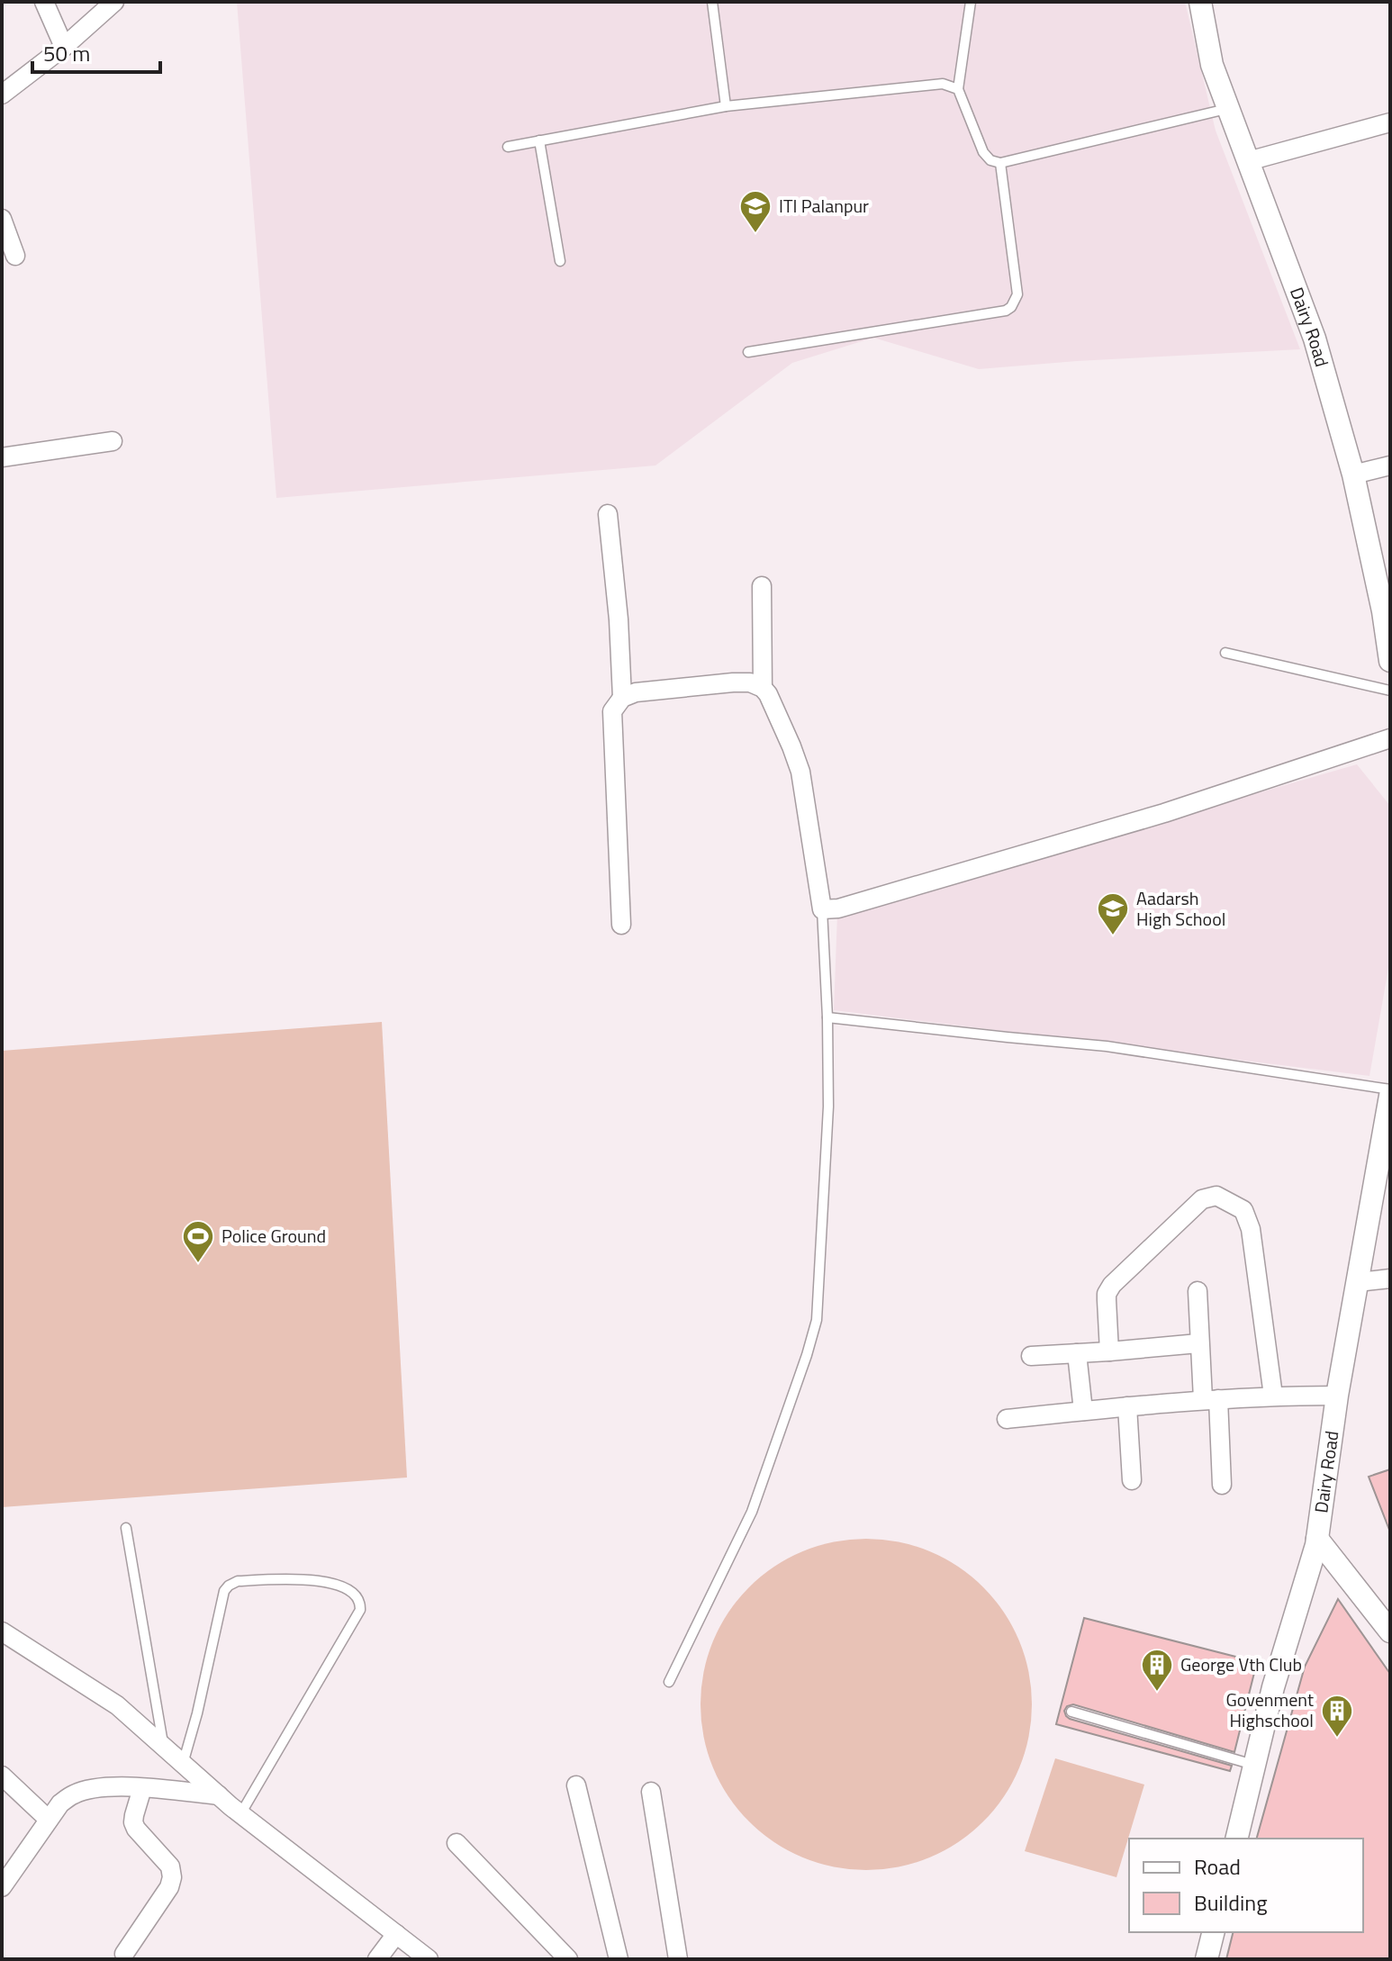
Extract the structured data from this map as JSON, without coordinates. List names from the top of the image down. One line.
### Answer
{"streets":{"street":["Dairy Road"]},"places":{"school or university":["ITI Palanpur","Aadarsh High School"],"sports":["Police Ground"],"building":["George Vth Club","Govenment Highschool"]},"legend":["Road","Building"],"scale_bar":"50 m"}
